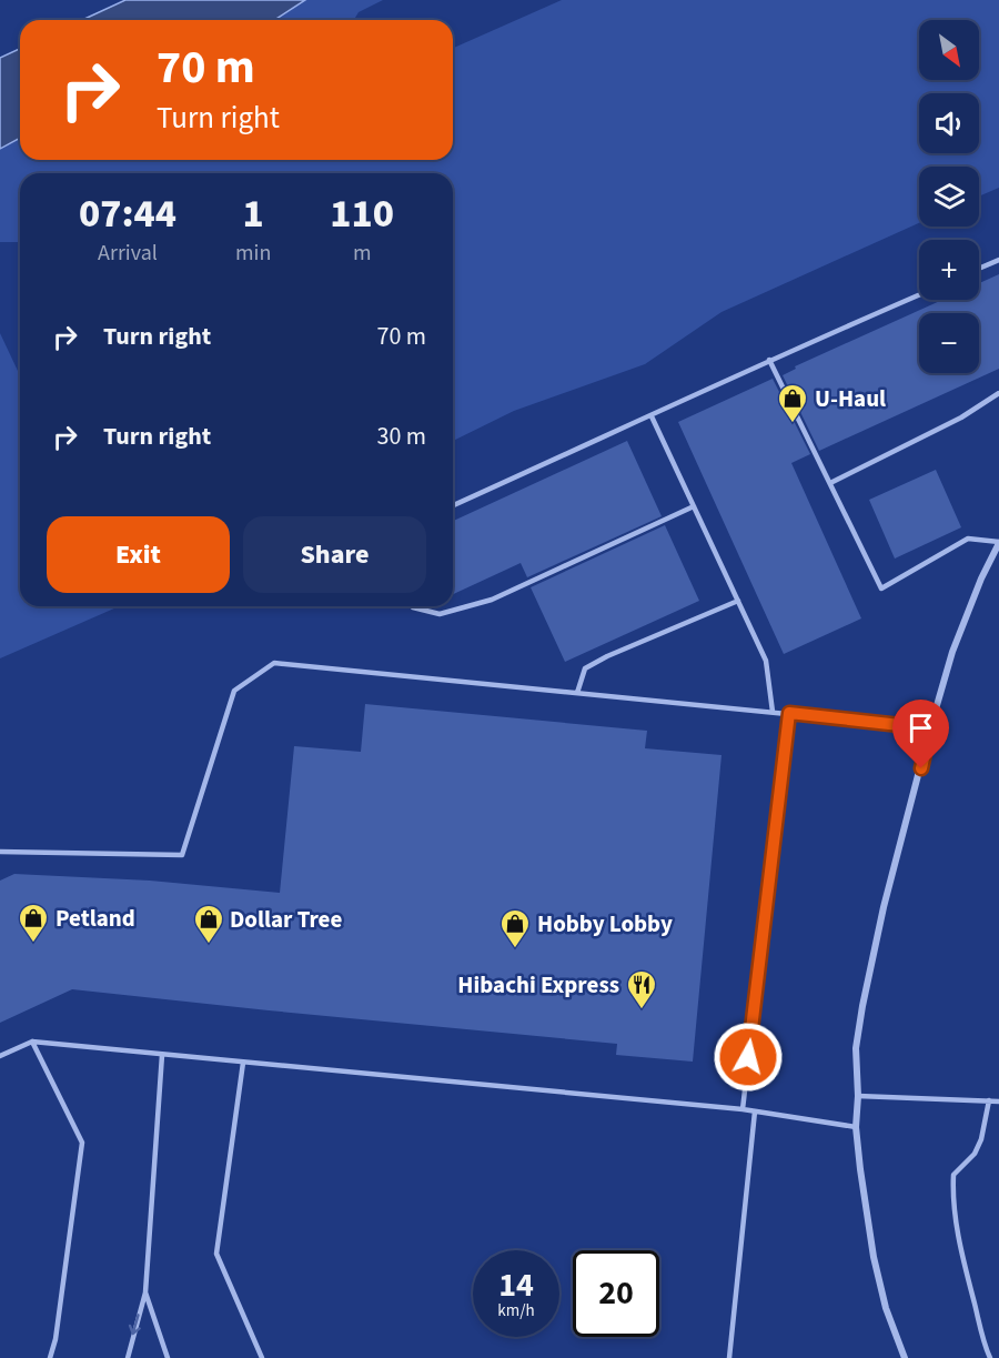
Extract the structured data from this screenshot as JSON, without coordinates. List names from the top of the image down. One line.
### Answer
{"places":{"shop":["U-Haul","Petland","Dollar Tree","Hobby Lobby"],"restaurant":["Hibachi Express"]},"north":"bottom right","page":{"map_buttons":["+","−"],"turn":["70 m","Turn right"],"eta":["07:44","Arrival","1","min","110","m"],"list":[{"name":"Turn right","value":"70 m"},{"name":"Turn right","value":"30 m"}],"buttons":["Exit","Share"],"speed":"14 km/h","limit":"20"}}
